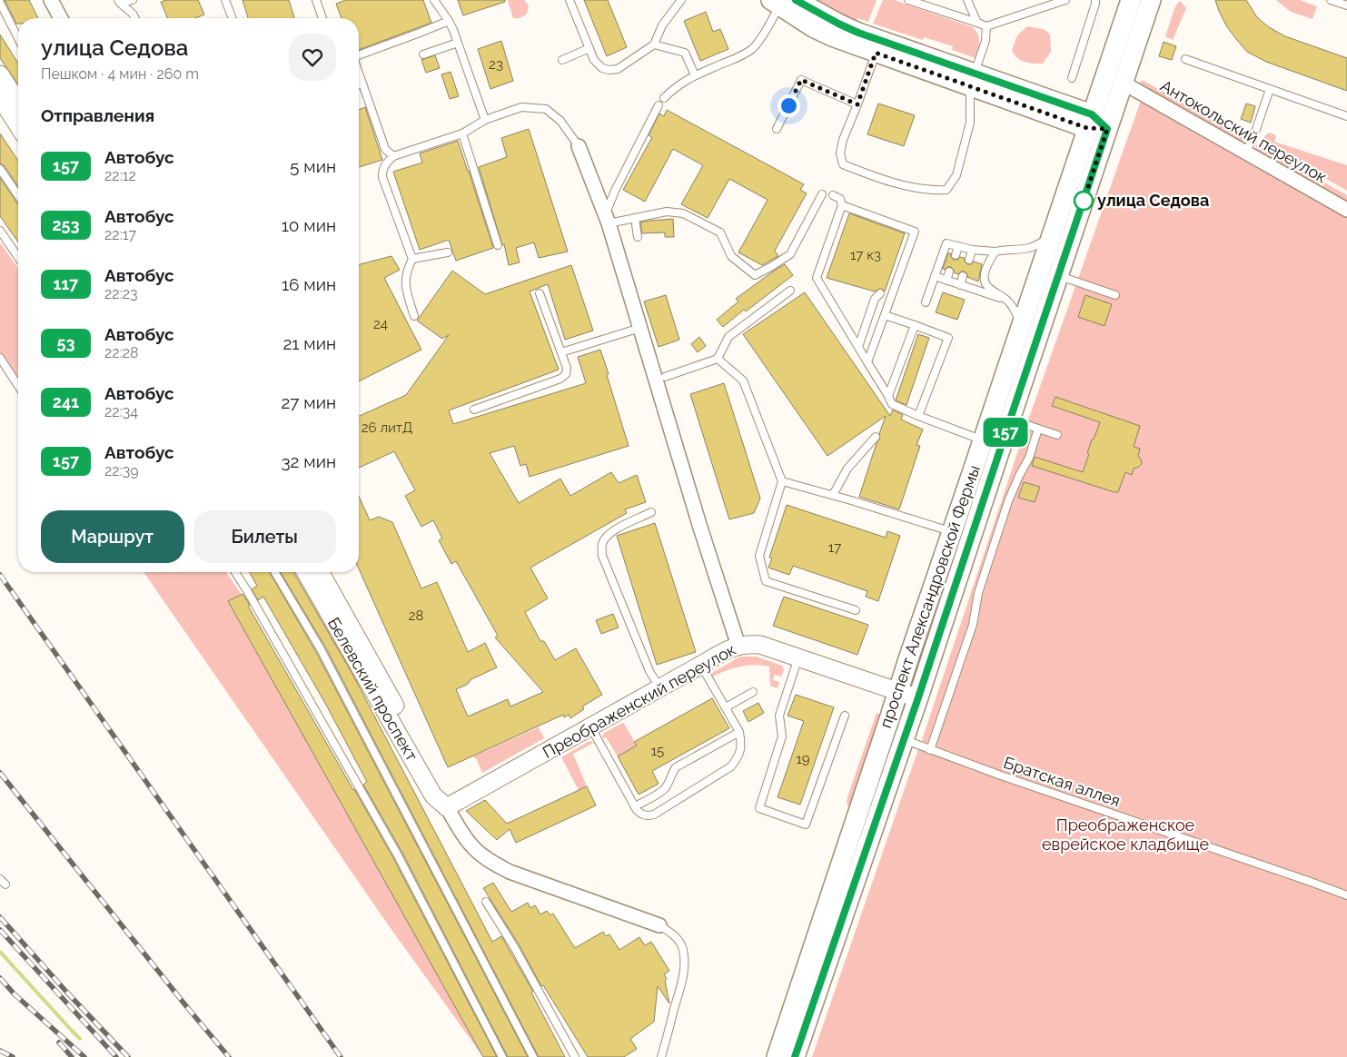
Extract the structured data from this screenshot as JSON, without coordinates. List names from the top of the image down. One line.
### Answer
{"streets":{"main road":["проспект Александровской Фермы"],"street":["Антокольский переулок","Белевский проспект","Преображенский переулок"],"lane":["Братская аллея"]},"crossings":[["Антокольский переулок","проспект Александровской Фермы"],["проспект Александровской Фермы","Преображенский переулок"],["проспект Александровской Фермы","Братская аллея"],["Белевский проспект","Преображенский переулок"]],"parks":["Преображенское еврейское кладбище"],"places":["улица Седова"],"lines":["bus line 157"],"house_numbers":["23","17 к3","24","26 литД","17","28","15","19"],"page":{"on_map":"157","heading":[["улица Седова","Пешком · 4 мин · 260 m"],"Отправления"],"list":[{"mark":"157","name":"Автобус","note":"22:12","value":"5 мин"},{"mark":"253","name":"Автобус","note":"22:17","value":"10 мин"},{"mark":"117","name":"Автобус","note":"22:23","value":"16 мин"},{"mark":"53","name":"Автобус","note":"22:28","value":"21 мин"},{"mark":"241","name":"Автобус","note":"22:34","value":"27 мин"},{"mark":"157","name":"Автобус","note":"22:39","value":"32 мин"}],"buttons":["Маршрут","Билеты"]}}
